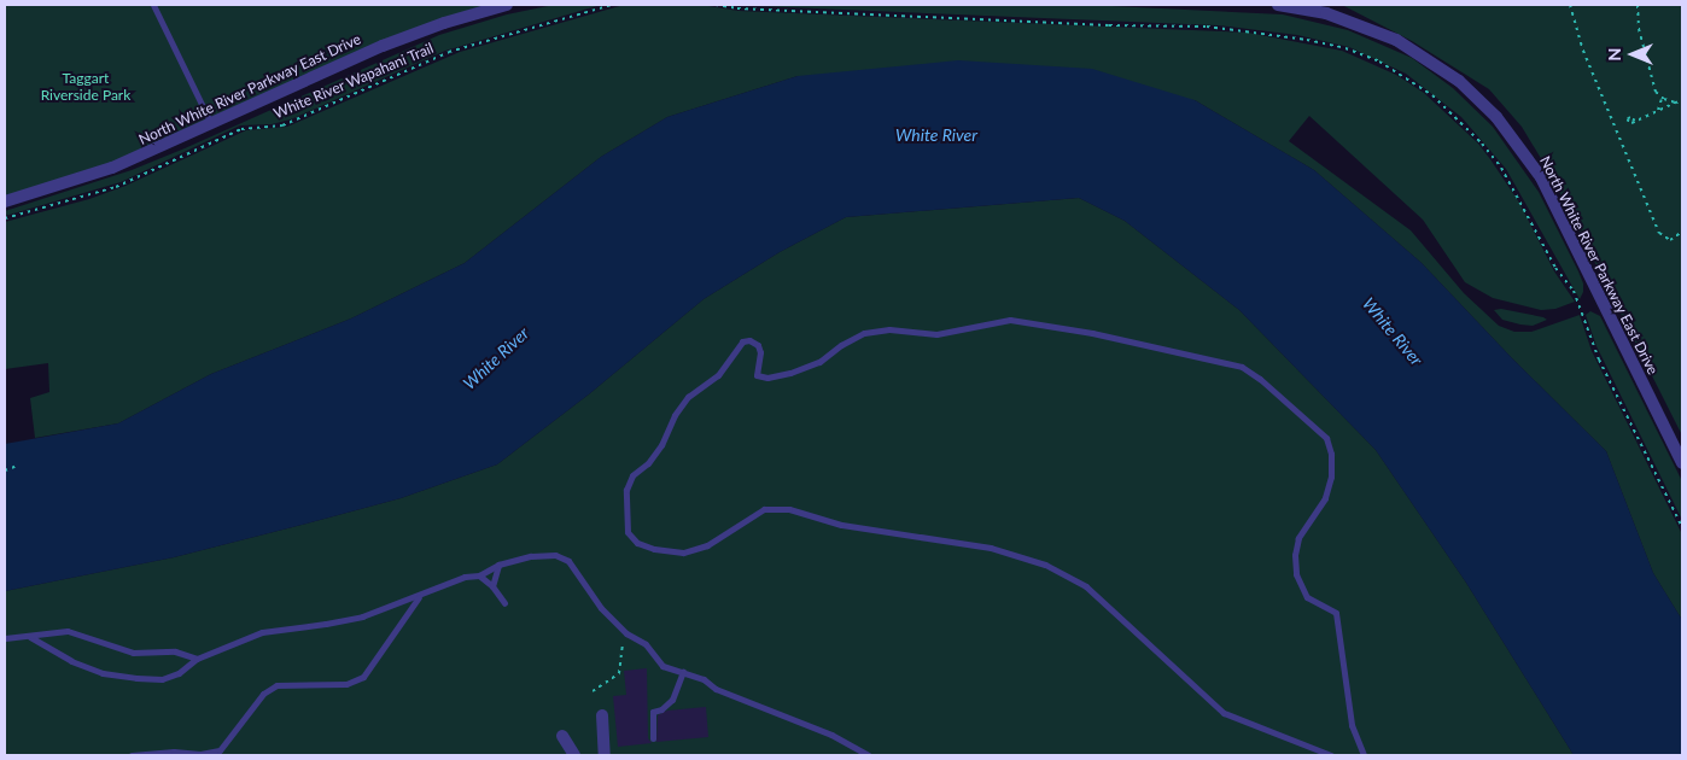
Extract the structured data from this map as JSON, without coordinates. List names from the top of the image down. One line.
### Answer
{"streets":{"street":["North White River Parkway East Drive"],"path":["White River Wapahani Trail"]},"water":["White River"],"parks":["Taggart Riverside Park"],"north":"left"}
